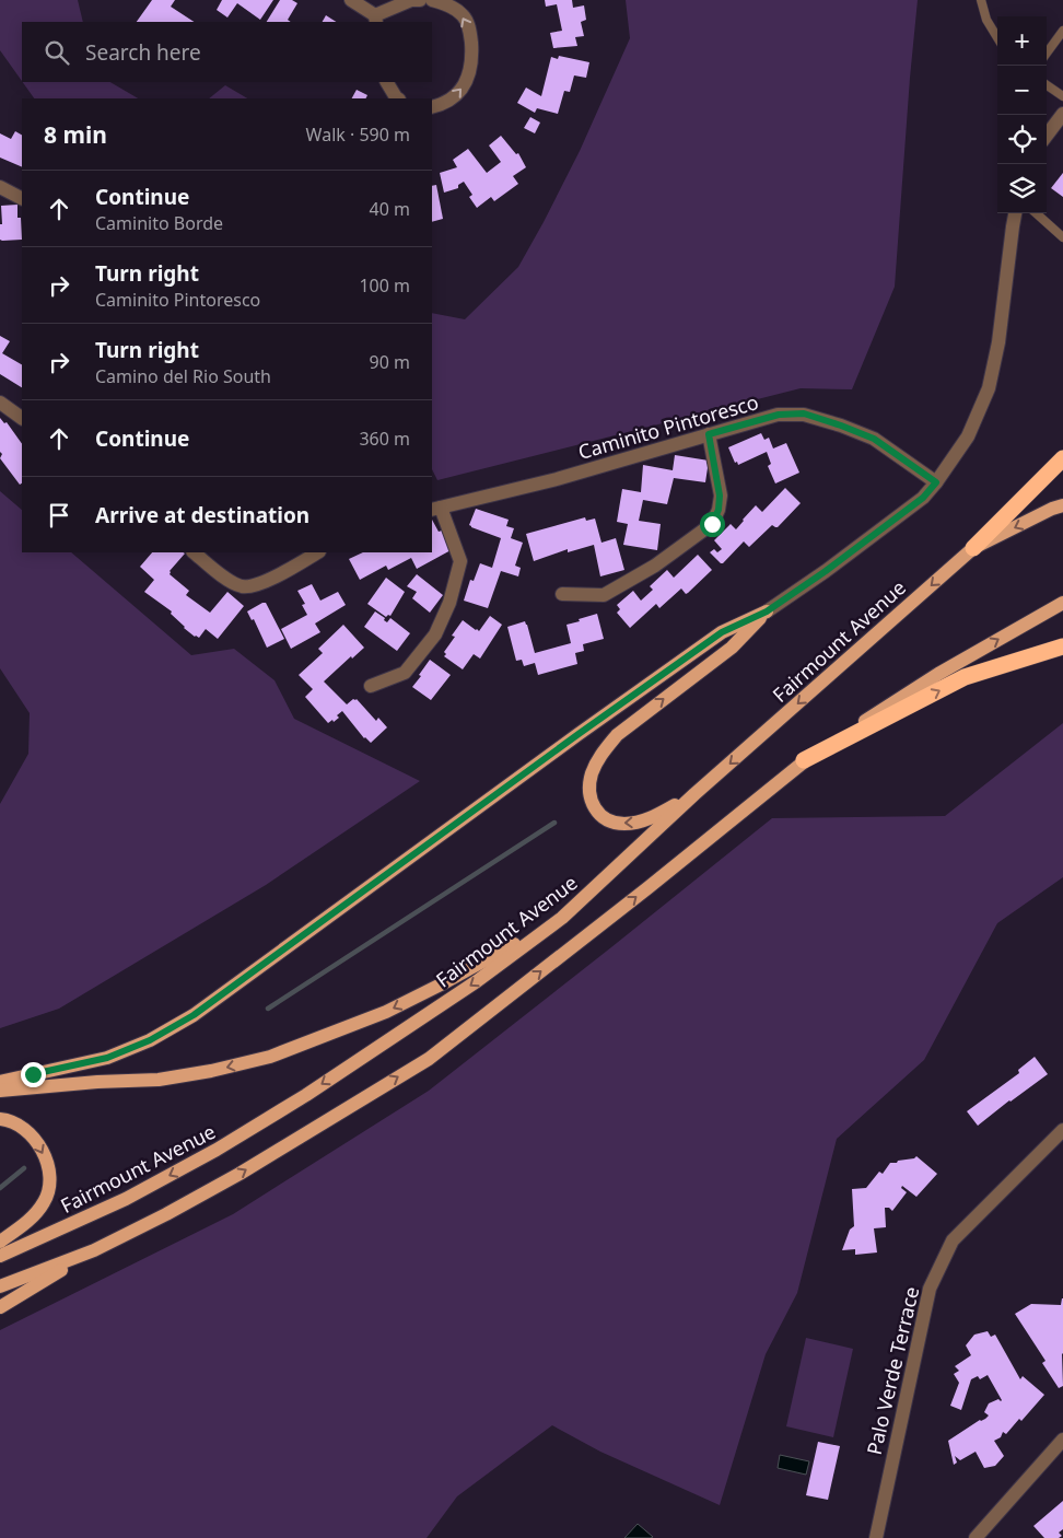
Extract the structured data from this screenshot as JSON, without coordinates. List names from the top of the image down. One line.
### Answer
{"streets":{"main road":["Fairmount Avenue"],"street":["Caminito Pintoresco","Palo Verde Terrace"]},"page":{"map_buttons":["+","−"],"search":"Search here","heading":["8 min","Walk · 590 m"],"list":[["Continue","Caminito Borde","40 m"],["Turn right","Caminito Pintoresco","100 m"],["Turn right","Camino del Rio South","90 m"],["Continue","360 m"],"Arrive at destination"]}}
